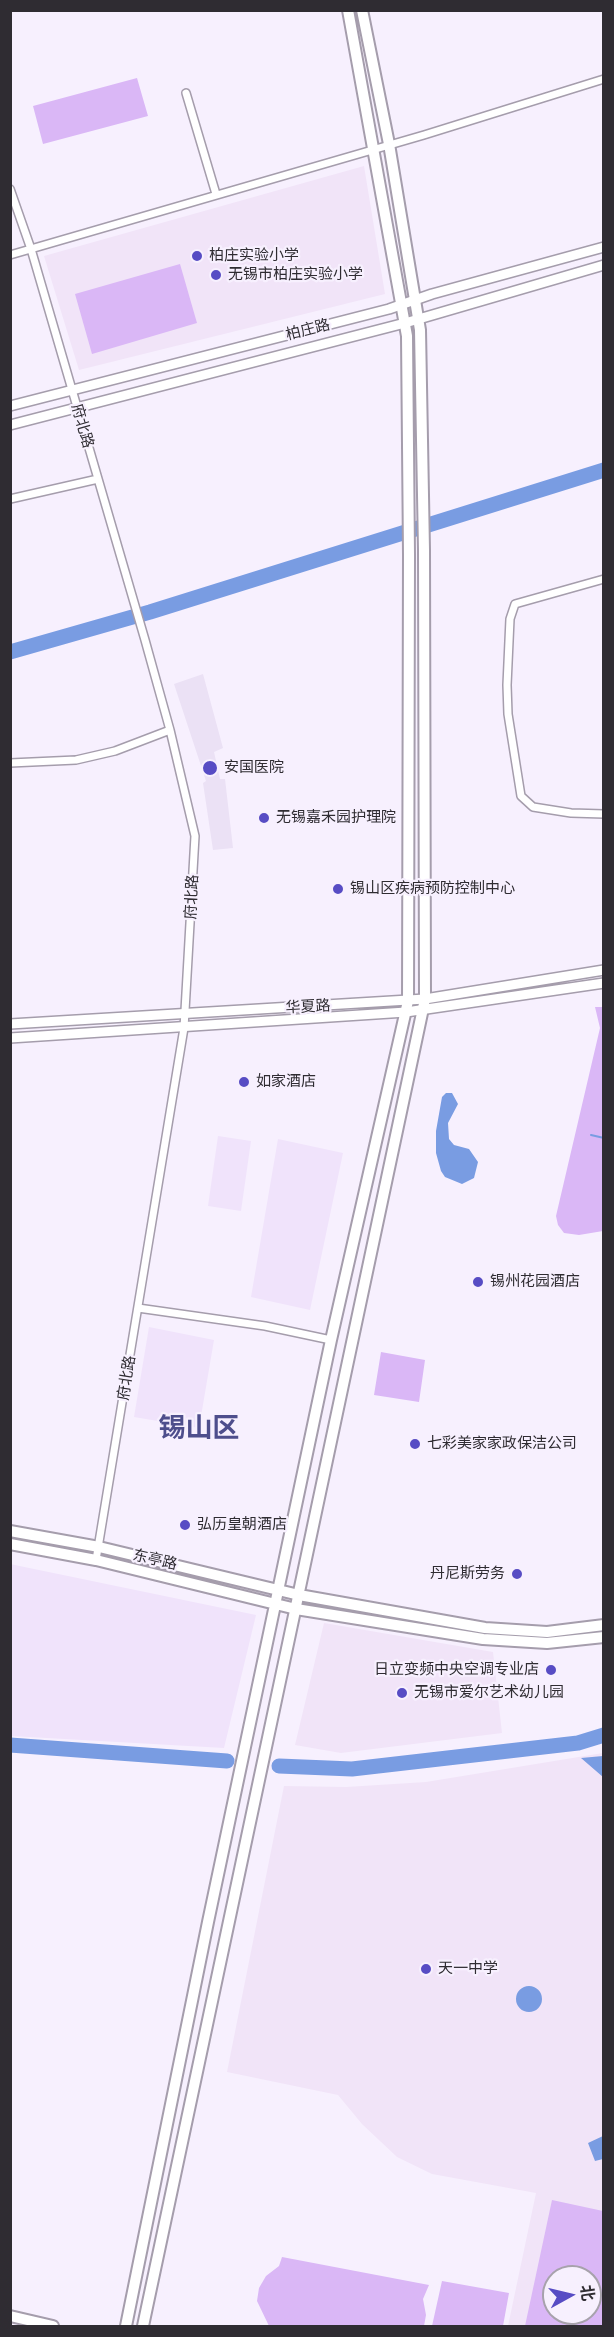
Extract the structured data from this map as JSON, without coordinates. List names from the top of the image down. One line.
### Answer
{"streets":{"main road":["东亭路"],"street":["柏庄路","府北路","华夏路"]},"crossings":[["柏庄路","府北路"],["府北路","华夏路"],["府北路","东亭路"]],"districts":["锡山区"],"places":["柏庄实验小学","无锡市柏庄实验小学","安国医院","无锡嘉禾园护理院","锡山区疾病预防控制中心","如家酒店","锡州花园酒店","七彩美家家政保洁公司","弘历皇朝酒店","丹尼斯劳务","日立变频中央空调专业店","无锡市爱尔艺术幼儿园","天一中学"],"north":"right"}
